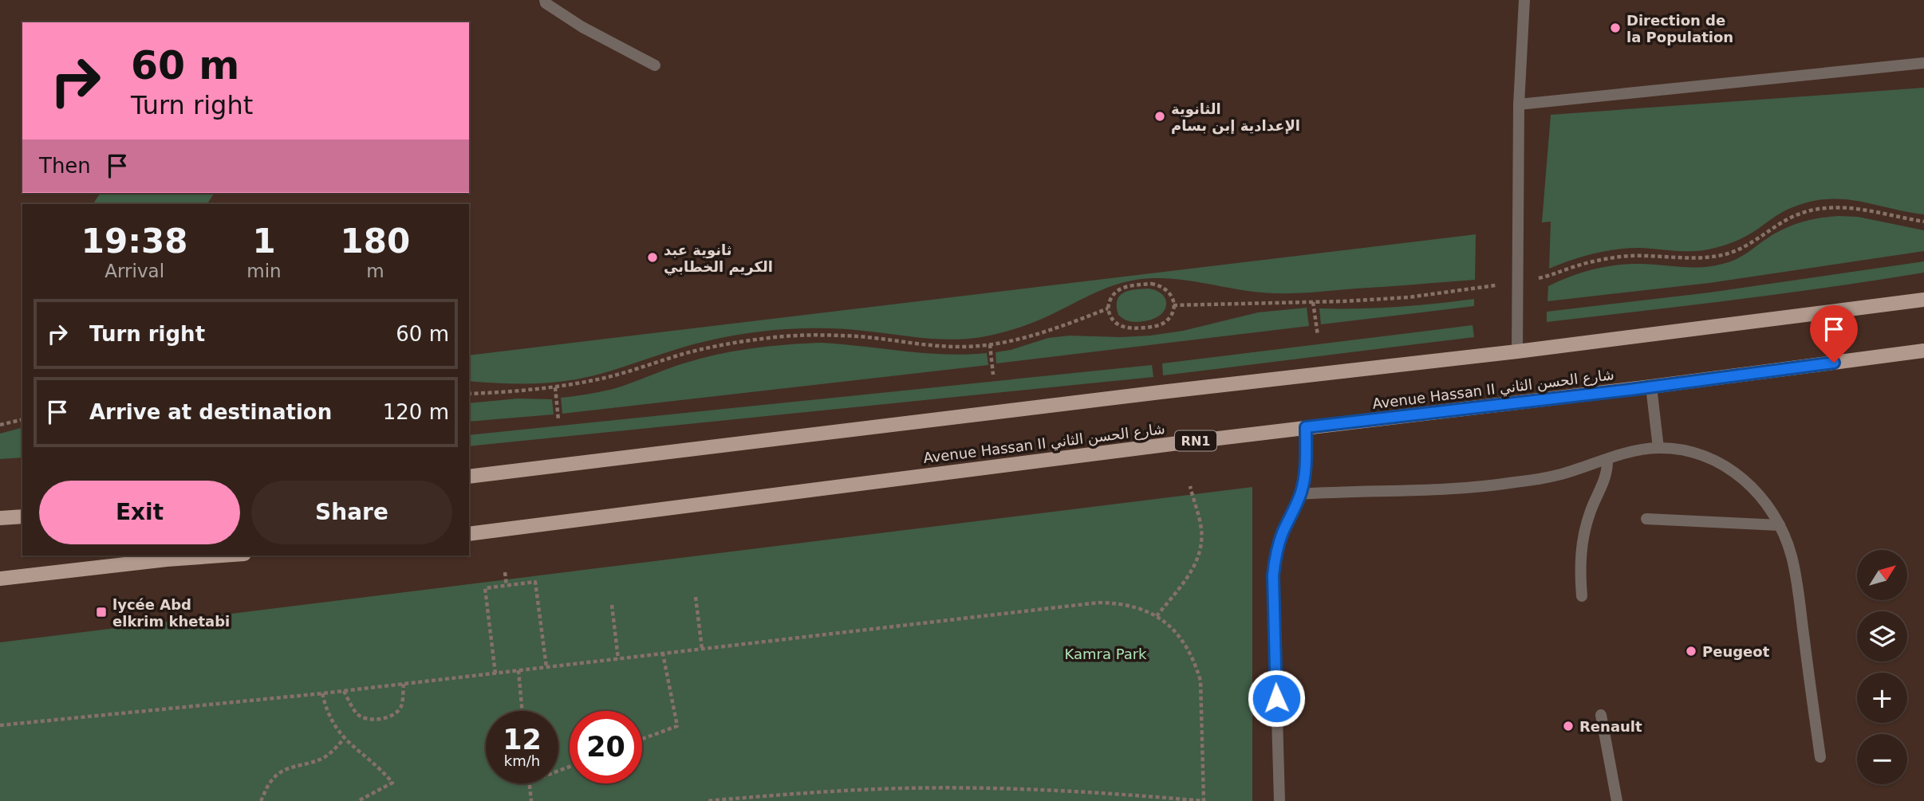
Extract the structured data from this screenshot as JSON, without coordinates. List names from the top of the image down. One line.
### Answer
{"streets":{"main road":["Avenue Hassan II شارع الحسن الثاني","RN1"]},"parks":["Kamra Park"],"places":{"other":["Direction de la Population","الثانوية الإعدادية إبن بسام","ثانوية عبد الكريم الخطابي","Peugeot","Renault"],"transit":["lycée Abd elkrim khetabi"]},"north":"top right","page":{"turn":["60 m","Turn right"],"then":"Then","eta":["19:38","Arrival","1","min","180","m"],"list":[{"name":"Turn right","value":"60 m"},{"name":"Arrive at destination","value":"120 m"}],"buttons":["Exit","Share"],"map_buttons":["+","−"],"speed":"12 km/h","limit":"20"}}
